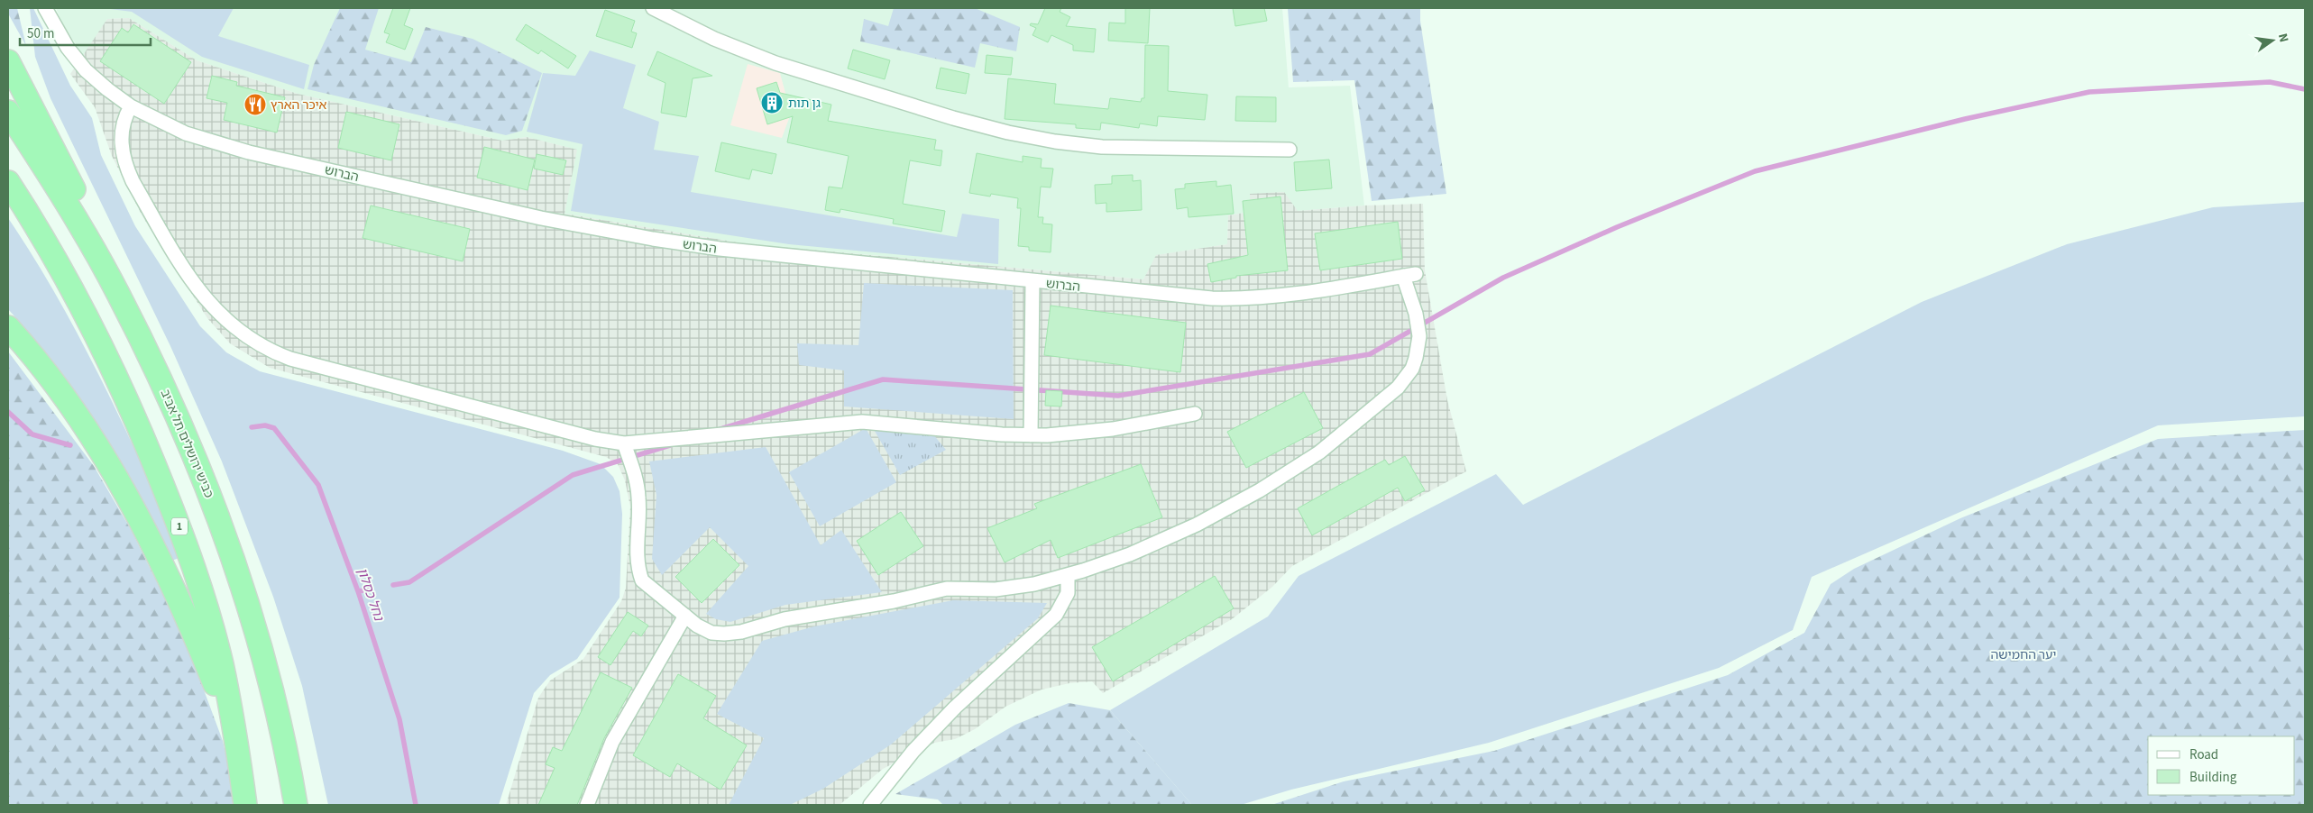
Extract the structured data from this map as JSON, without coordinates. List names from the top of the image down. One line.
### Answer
{"streets":{"highway":["כביש ירושלים תל אביב","1"],"street":["הברוש"]},"water":["נחל כסלון"],"parks":["יער החמישה"],"places":{"building":["גן תות"],"restaurant":["איכר הארץ"]},"legend":["Road","Building"],"scale_bar":"50 m","north":"right"}
